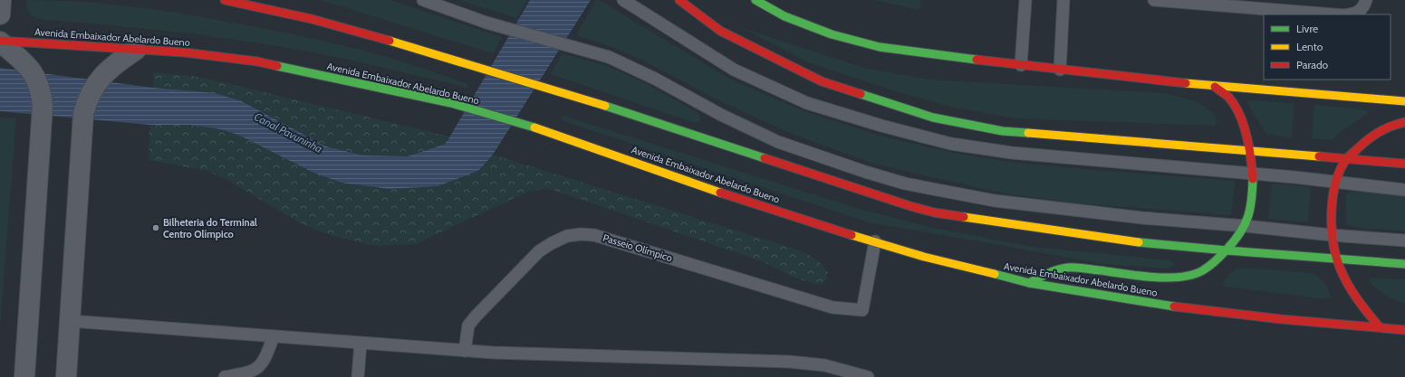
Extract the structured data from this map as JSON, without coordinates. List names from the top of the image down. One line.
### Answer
{"streets":{"main road":["Avenida Embaixador Abelardo Bueno"],"lane":["Passeio Olímpico"]},"crossings":[["Avenida Embaixador Abelardo Bueno","Passeio Olímpico"]],"water":["Canal Pavuninha"],"places":["Bilheteria do Terminal Centro Olímpico"],"legend":["Livre","Lento","Parado"]}
